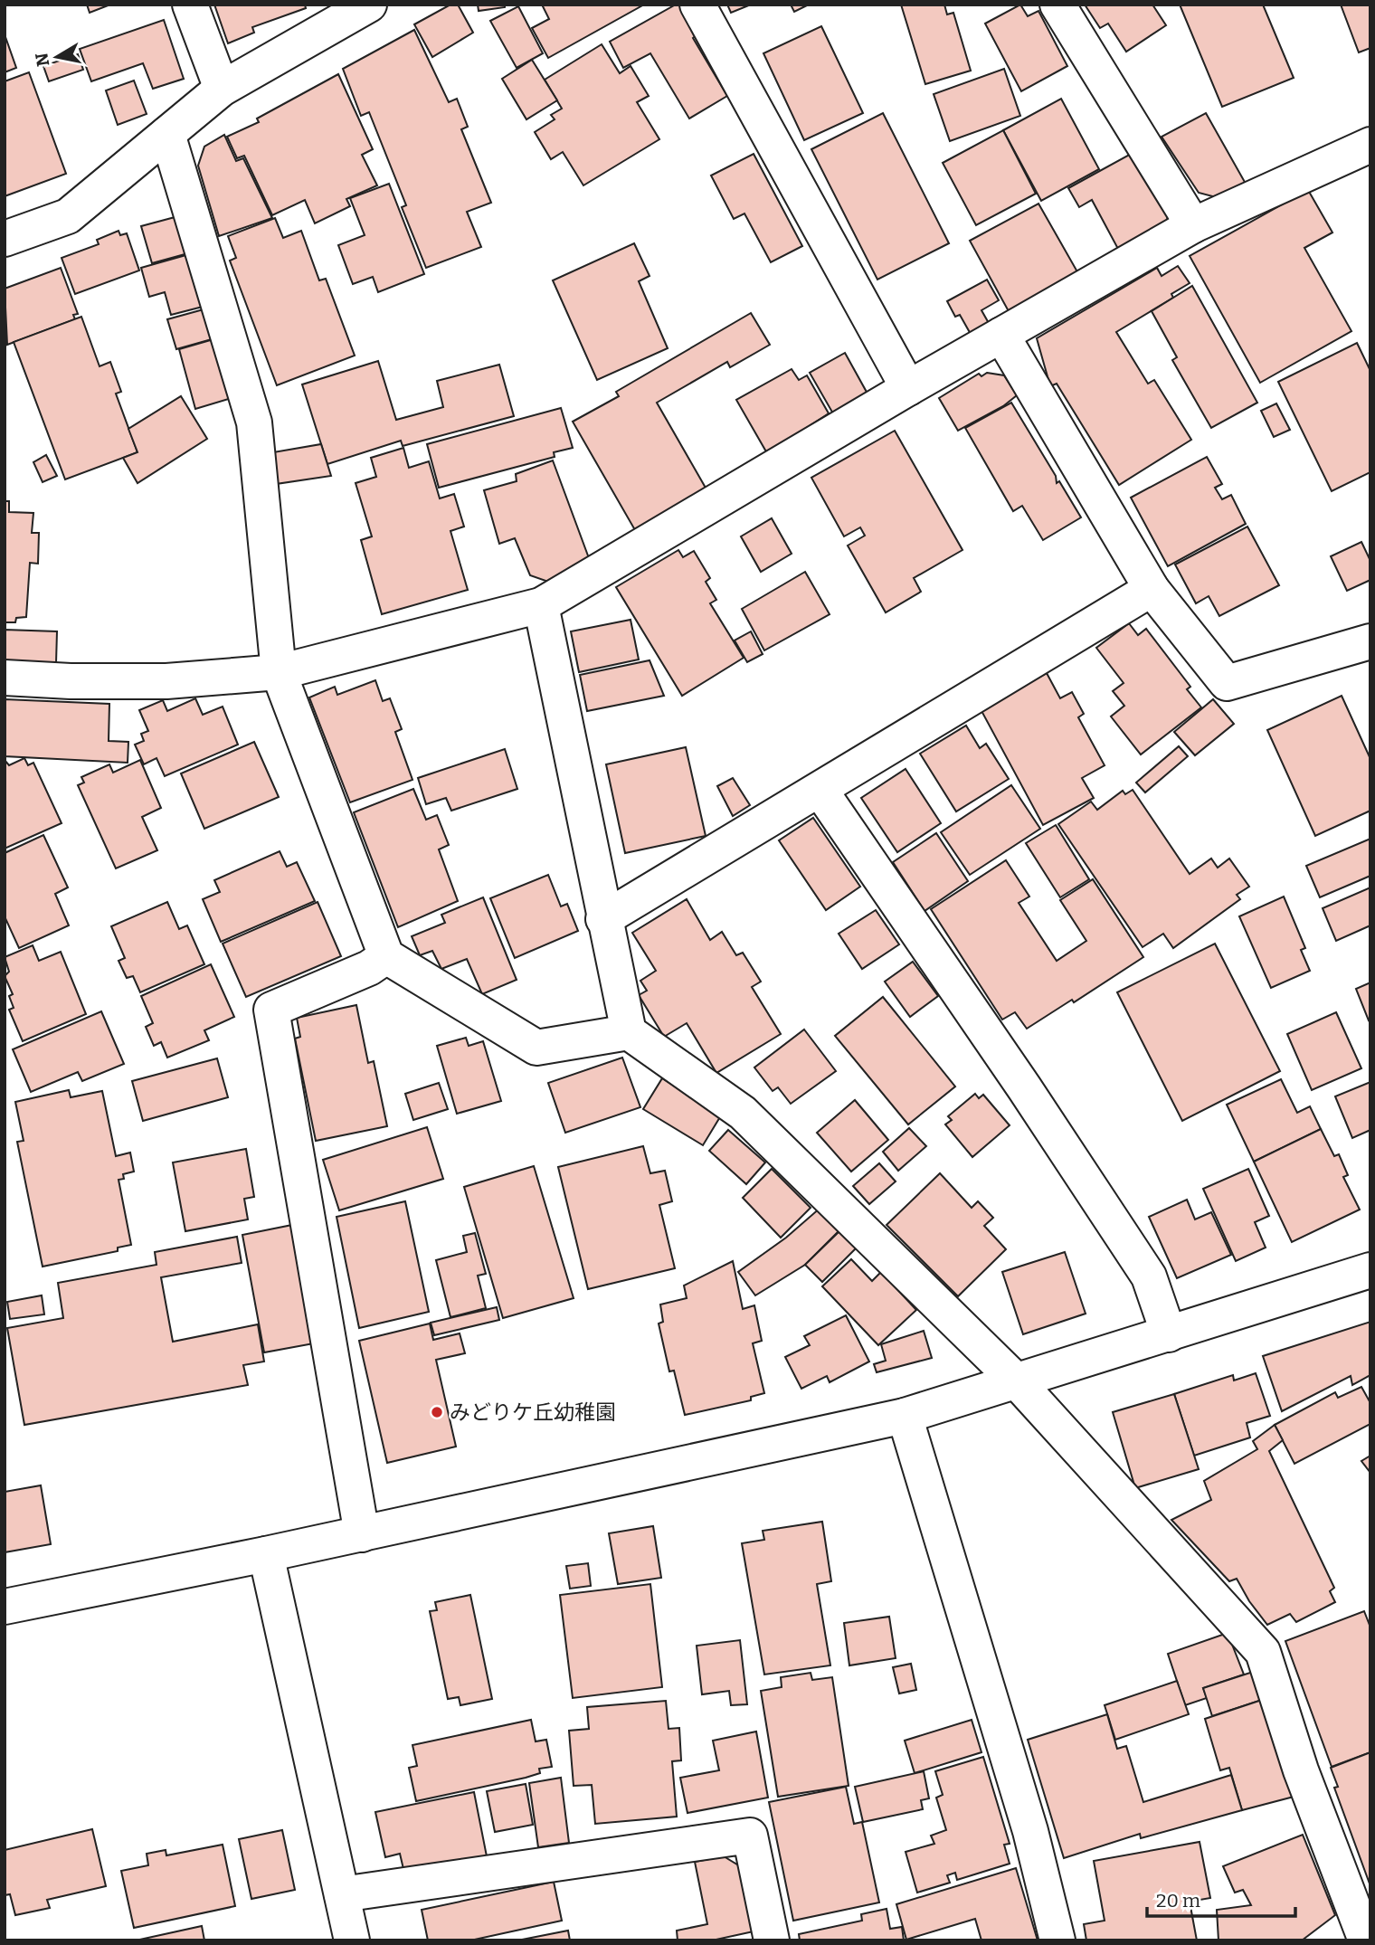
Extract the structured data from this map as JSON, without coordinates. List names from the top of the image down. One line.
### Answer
{"places":["みどりケ丘幼稚園"],"scale_bar":"20 m","north":"left"}
